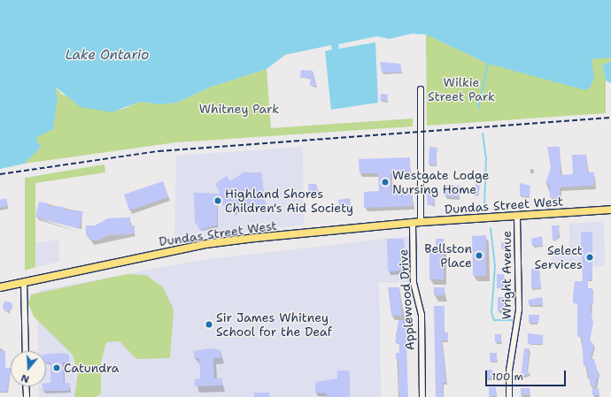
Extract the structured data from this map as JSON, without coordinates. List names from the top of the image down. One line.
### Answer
{"streets":{"main road":["Dundas Street West"],"street":["Wright Avenue","Applewood Drive"]},"crossings":[["Dundas Street West","Wright Avenue"],["Dundas Street West","Applewood Drive"]],"water":["Lake Ontario"],"parks":["Wilkie Street Park","Whitney Park"],"places":["Westgate Lodge Nursing Home","Highland Shores Children's Aid Society","Bellston Place","Select Services","Sir James Whitney School for the Deaf","Catundra"],"scale_bar":"100 m","north":"bottom"}
